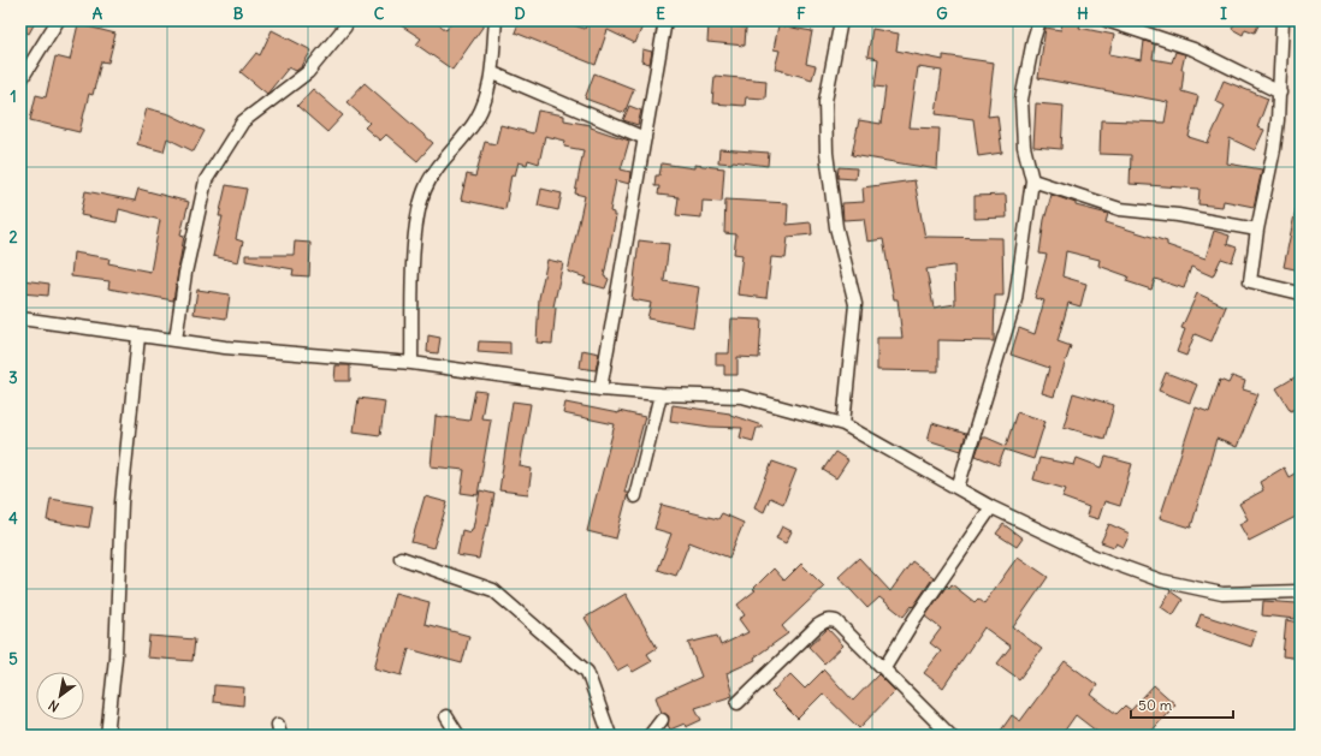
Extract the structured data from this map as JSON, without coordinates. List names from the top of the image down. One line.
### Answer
{"scale_bar":"50 m","north":"bottom left","grid":{"columns":["A","B","C","D","E","F","G","H","I"],"rows":["1","2","3","4","5"]}}
